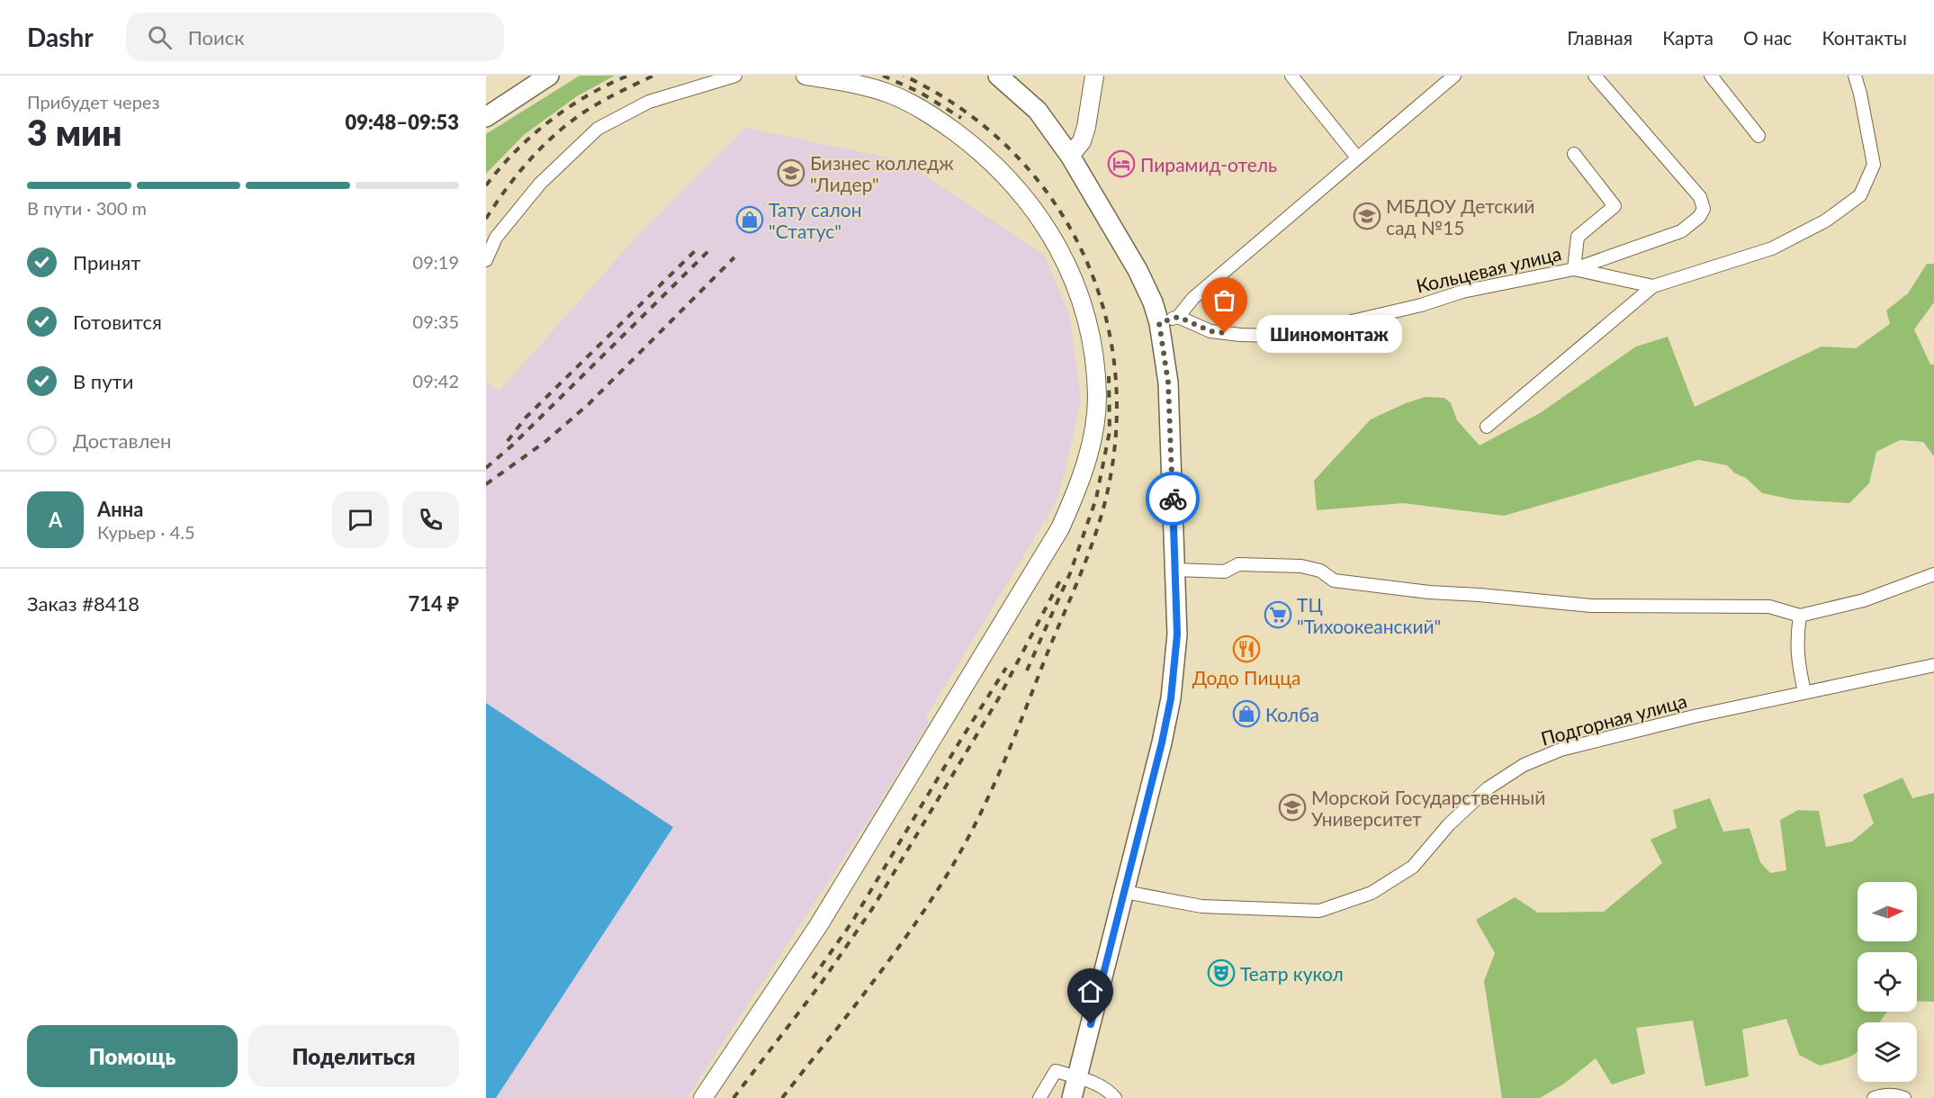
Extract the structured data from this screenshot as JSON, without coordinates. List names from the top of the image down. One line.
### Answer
{"streets":{"street":["Кольцевая улица","Подгорная улица"]},"places":{"hotel":["Пирамид-отель"],"school or university":["Бизнес колледж \"Лидер\"","МБДОУ Детский сад №15","Морской Государственный Университет"],"shop":["Тату салон \"Статус\"","Колба"],"other":["Шиномонтаж"],"supermarket":["ТЦ \"Тихоокеанский\""],"restaurant":["Додо Пицца"],"theatre":["Театр кукол"]},"north":"right","page":{"header":"Dashr","search":"Поиск","nav":["Главная","Карта","О нас","Контакты"],"heading":["3 мин","Прибудет через","09:48–09:53"],"panel":["Анна","Курьер · 4.5","Заказ #8418","714 ₽"],"bar":"В пути · 300 m","list":[["Принят","09:19"],["Готовится","09:35"],["В пути","09:42"],"Доставлен"],"bubble":"Шиномонтаж","round":"А","buttons":["Помощь","Поделиться"]}}
